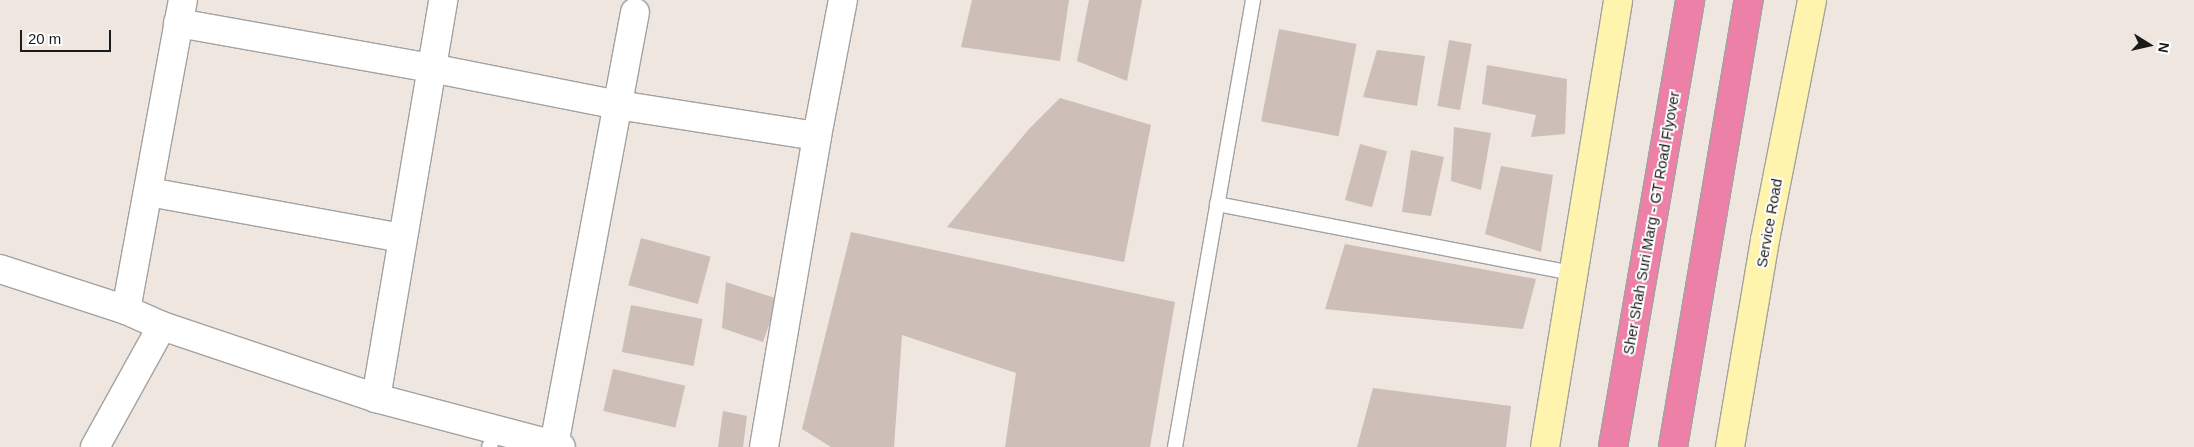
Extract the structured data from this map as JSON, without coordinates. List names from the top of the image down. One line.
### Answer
{"streets":{"highway":["Sher Shah Suri Marg - GT Road Flyover"],"street":["Service Road"]},"scale_bar":"20 m","north":"right"}
